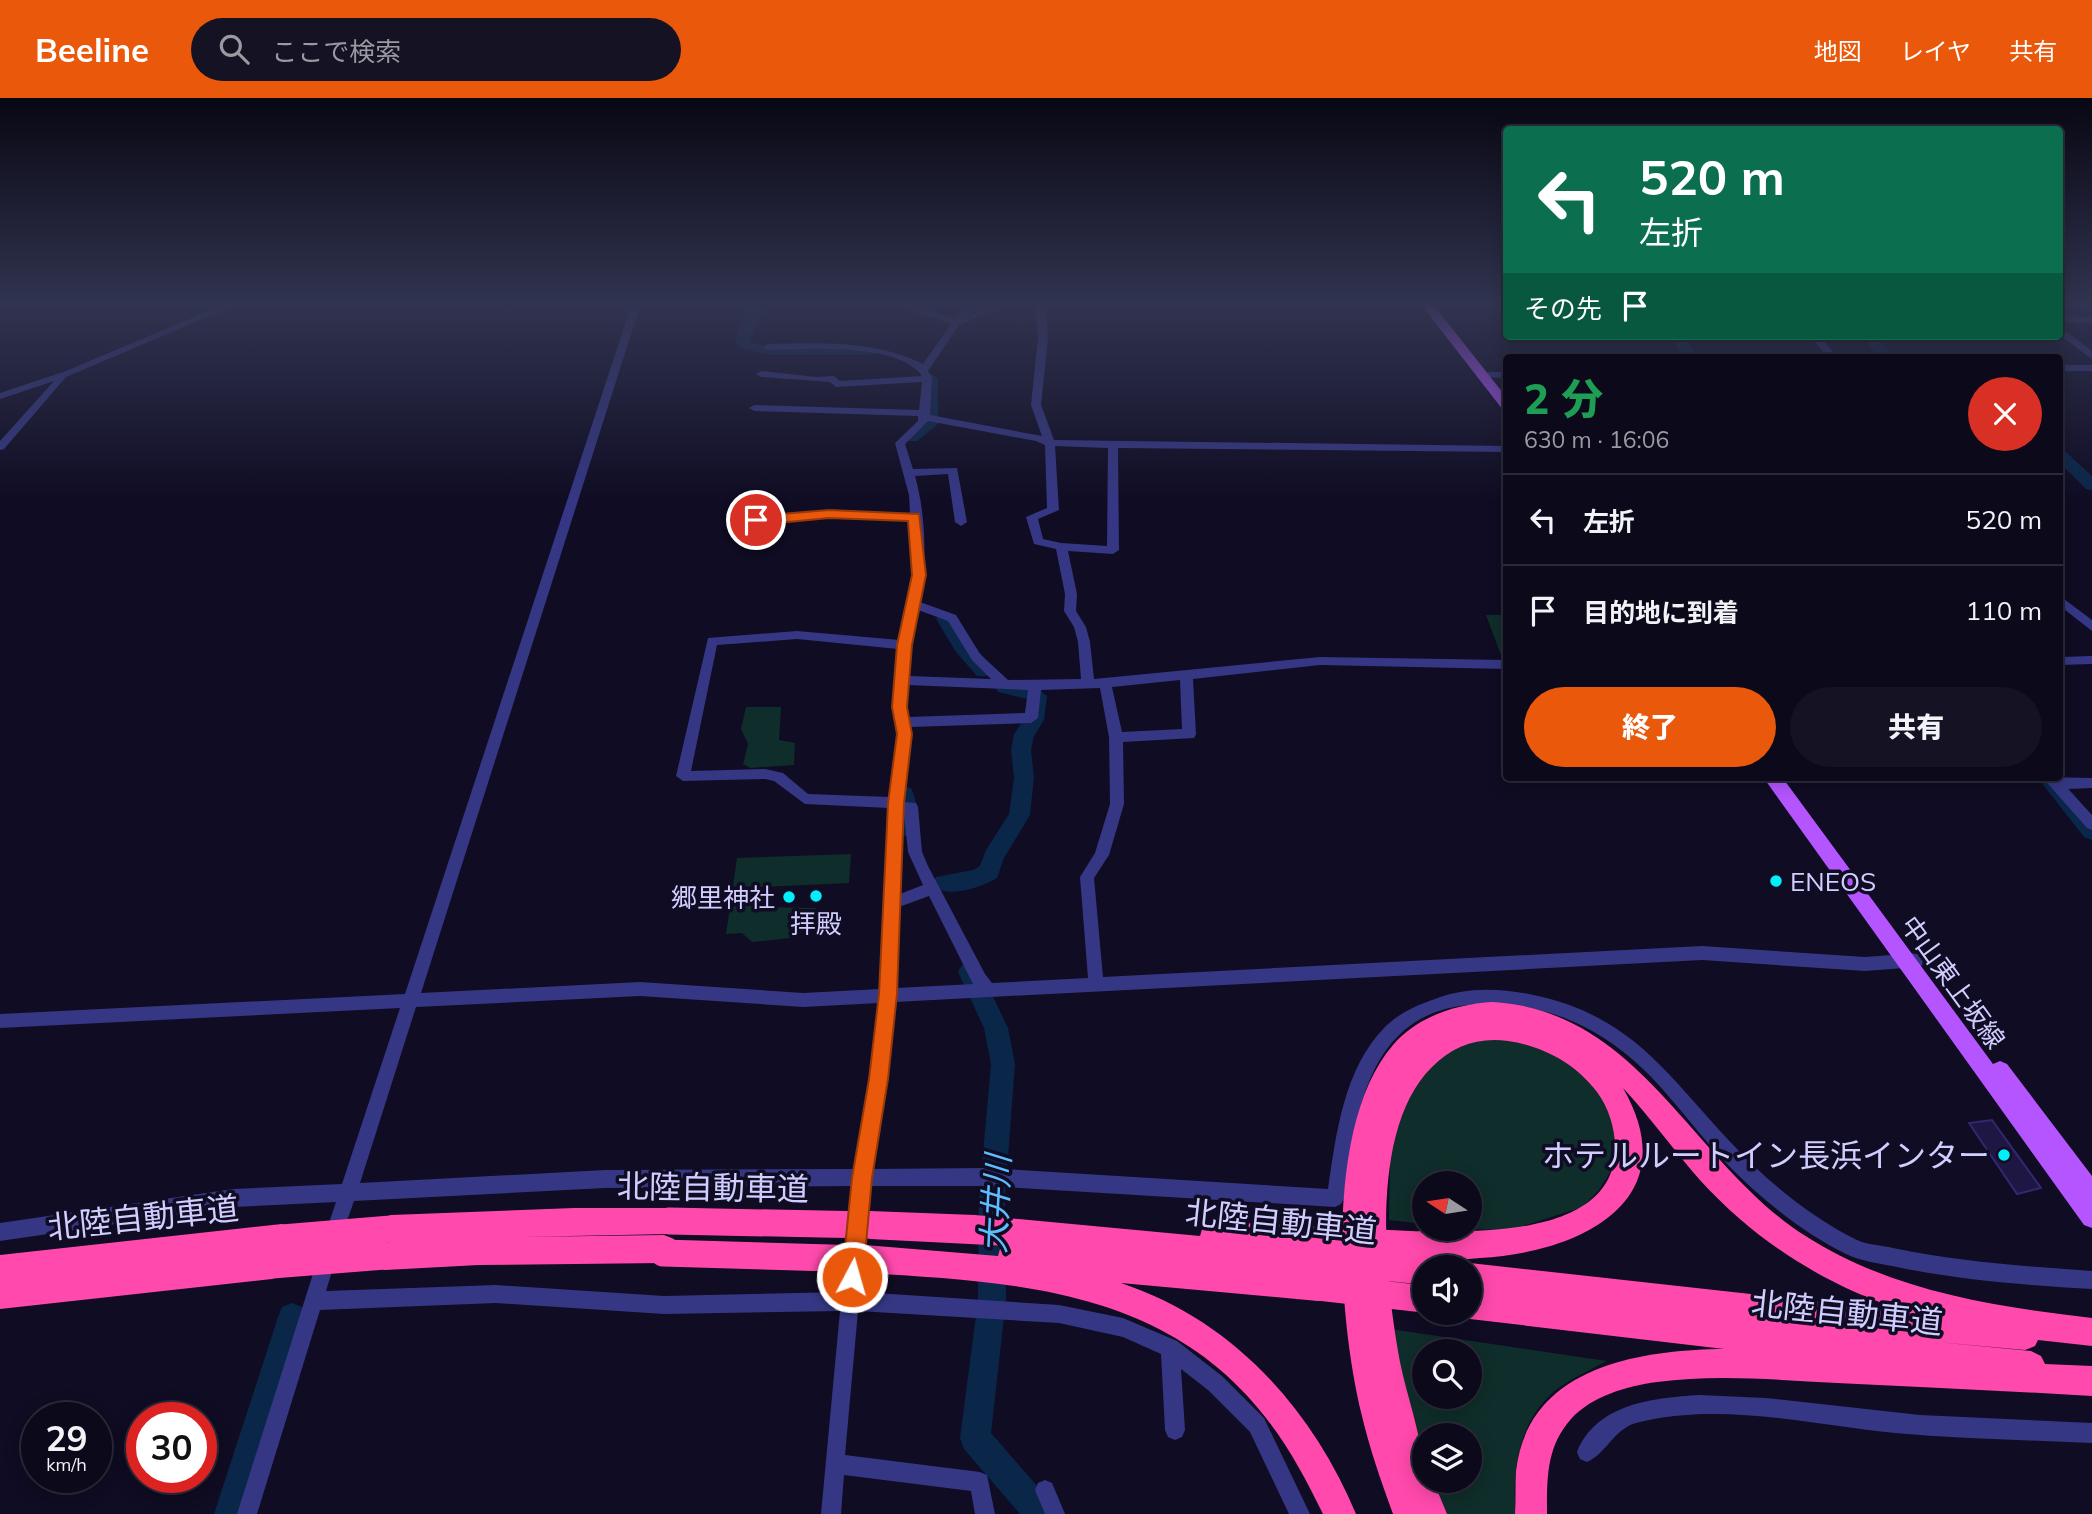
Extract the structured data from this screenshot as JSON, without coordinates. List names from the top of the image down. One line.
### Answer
{"streets":{"highway":["北陸自動車道"],"main road":["中山東上坂線"]},"water":["大井川"],"places":["ENEOS","拝殿","郷里神社","ホテルルートイン長浜インター"],"north":"left","page":{"header":"Beeline","search":"ここで検索","nav":["地図","レイヤ","共有"],"turn":["520 m","左折"],"then":"その先","heading":["2 分","630 m · 16:06"],"list":[{"name":"左折","value":"520 m"},{"name":"目的地に到着","value":"110 m"}],"buttons":["終了","共有"],"speed":"29 km/h","limit":"30"}}
